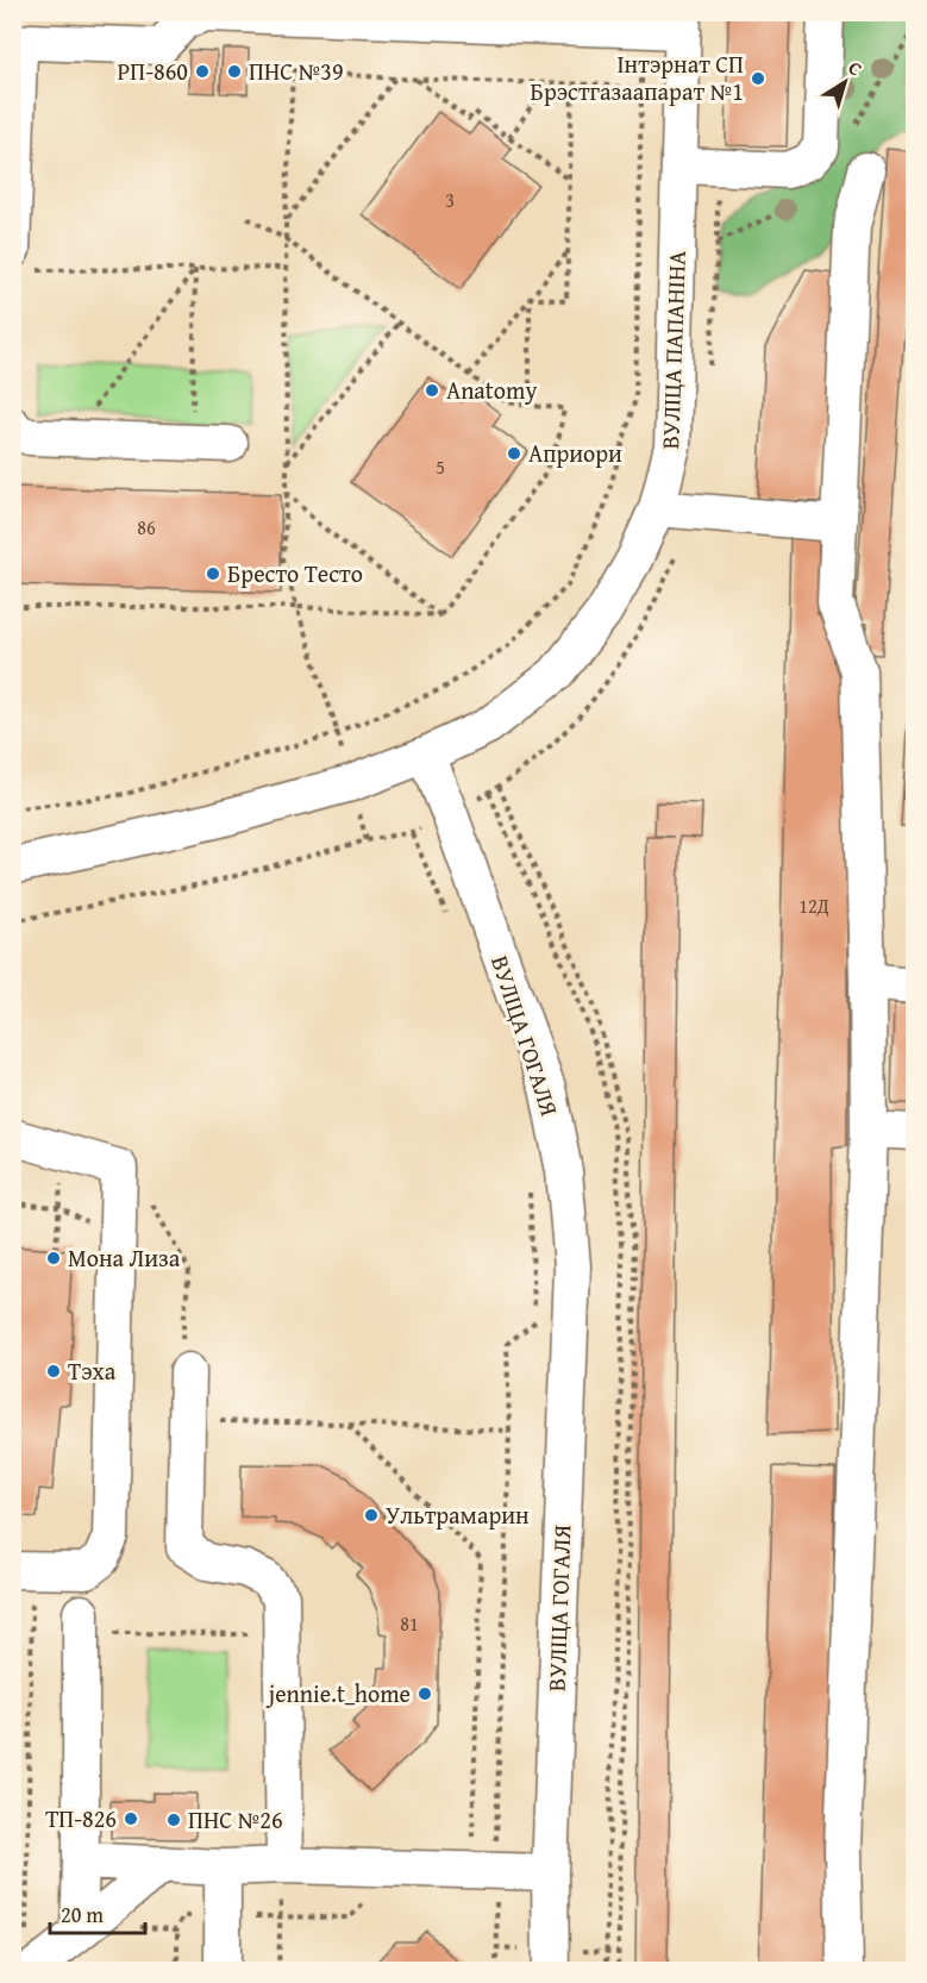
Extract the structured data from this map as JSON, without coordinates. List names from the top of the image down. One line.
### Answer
{"streets":{"street":["ВУЛІЦА ПАПАНІНА","ВУЛІЦА ГОГАЛЯ"]},"crossings":[["ВУЛІЦА ПАПАНІНА","ВУЛІЦА ГОГАЛЯ"]],"places":["РП-860","ПНС №39","Інтэрнат СП Брэстгазаапарат №1","Anatomy","Априори","Бресто Тесто","Мона Лиза","Тэха","Ультрамарин","jennie.t_home","ТП-826","ПНС №26"],"house_numbers":["3","5","86","12Д","81"],"scale_bar":"20 m","north":"top right"}
